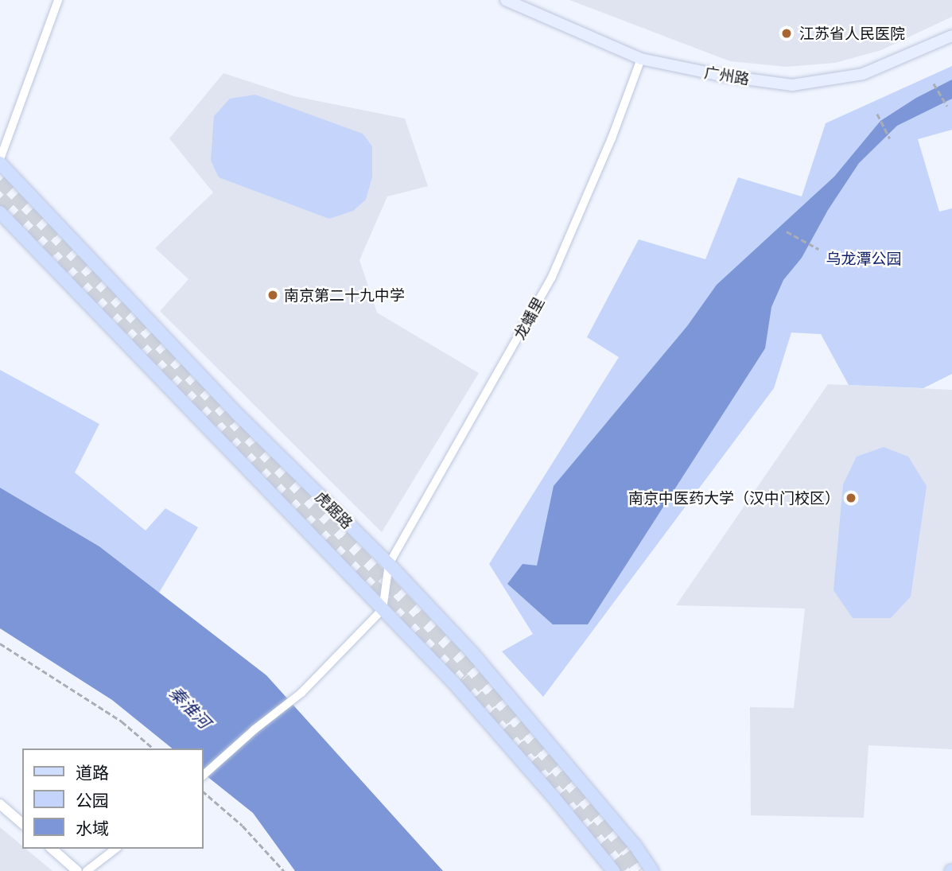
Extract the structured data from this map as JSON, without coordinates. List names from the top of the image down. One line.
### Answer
{"streets":{"main road":["广州路","虎踞路"],"street":["龙蟠里"]},"crossings":[["广州路","龙蟠里"],["龙蟠里","虎踞路"]],"water":["秦淮河"],"parks":["乌龙潭公园"],"places":["江苏省人民医院","南京第二十九中学","南京中医药大学（汉中门校区）"],"legend":["道路","公园","水域"]}
